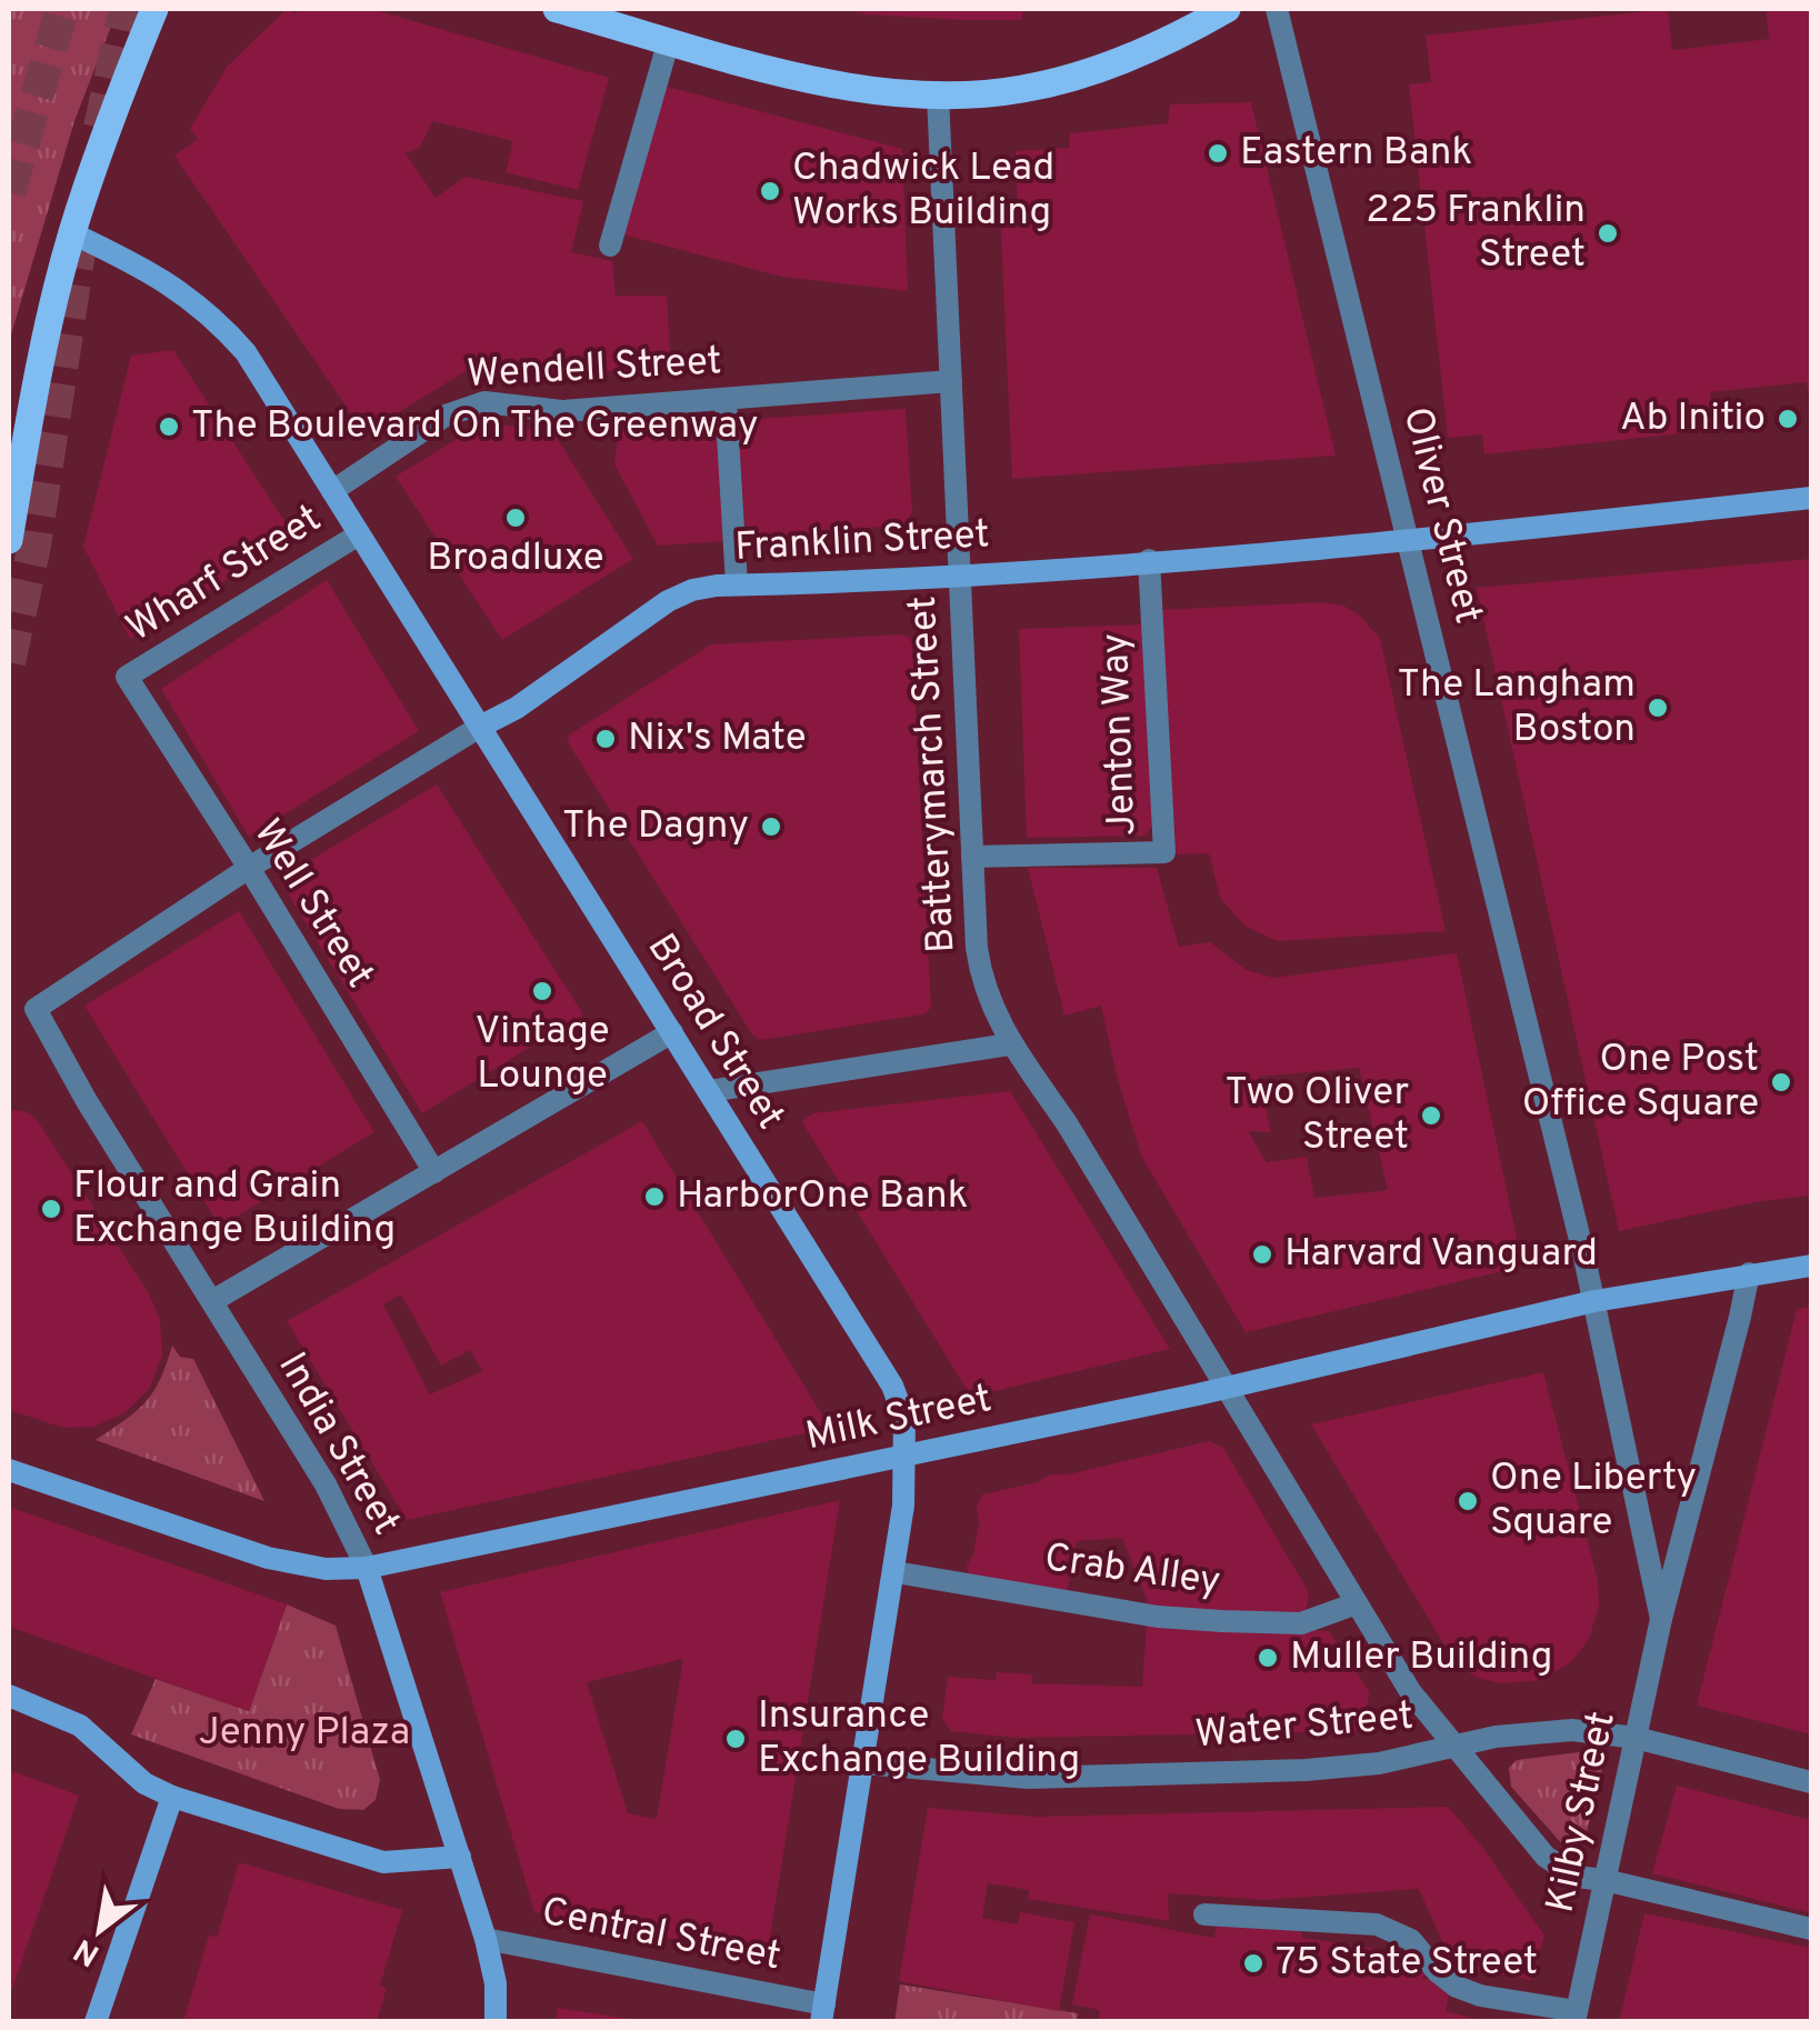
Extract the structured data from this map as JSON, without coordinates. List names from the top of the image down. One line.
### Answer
{"streets":{"main road":["Franklin Street","Broad Street","Milk Street","India Street"],"street":["Wendell Street","Oliver Street","Wharf Street","Jenton Way","Batterymarch Street","Well Street","Crab Alley","Water Street","Kilby Street","Central Street"]},"crossings":[["Wendell Street","Batterymarch Street"],["Wendell Street","Broad Street"],["Oliver Street","Franklin Street"],["Oliver Street","Milk Street"],["Oliver Street","Kilby Street"],["Franklin Street","Jenton Way"],["Franklin Street","Batterymarch Street"],["Franklin Street","Well Street"],["Franklin Street","Broad Street"],["Franklin Street","India Street"],["Wharf Street","Well Street"],["Wharf Street","Broad Street"],["Jenton Way","Batterymarch Street"],["Batterymarch Street","Milk Street"],["Batterymarch Street","Crab Alley"],["Batterymarch Street","Water Street"],["Batterymarch Street","Kilby Street"],["Broad Street","Milk Street"],["Broad Street","Crab Alley"],["Broad Street","Water Street"],["Broad Street","Central Street"],["Milk Street","India Street"],["Milk Street","Kilby Street"],["India Street","Central Street"],["Water Street","Kilby Street"]],"parks":["Jenny Plaza"],"places":["Eastern Bank","Chadwick Lead Works Building","225 Franklin Street","Ab Initio","The Boulevard On The Greenway","Broadluxe","The Langham Boston","Nix's Mate","The Dagny","Vintage Lounge","One Post Office Square","Two Oliver Street","HarborOne Bank","Flour and Grain Exchange Building","Harvard Vanguard","One Liberty Square","Muller Building","Insurance Exchange Building","75 State Street"],"north":"bottom left"}
